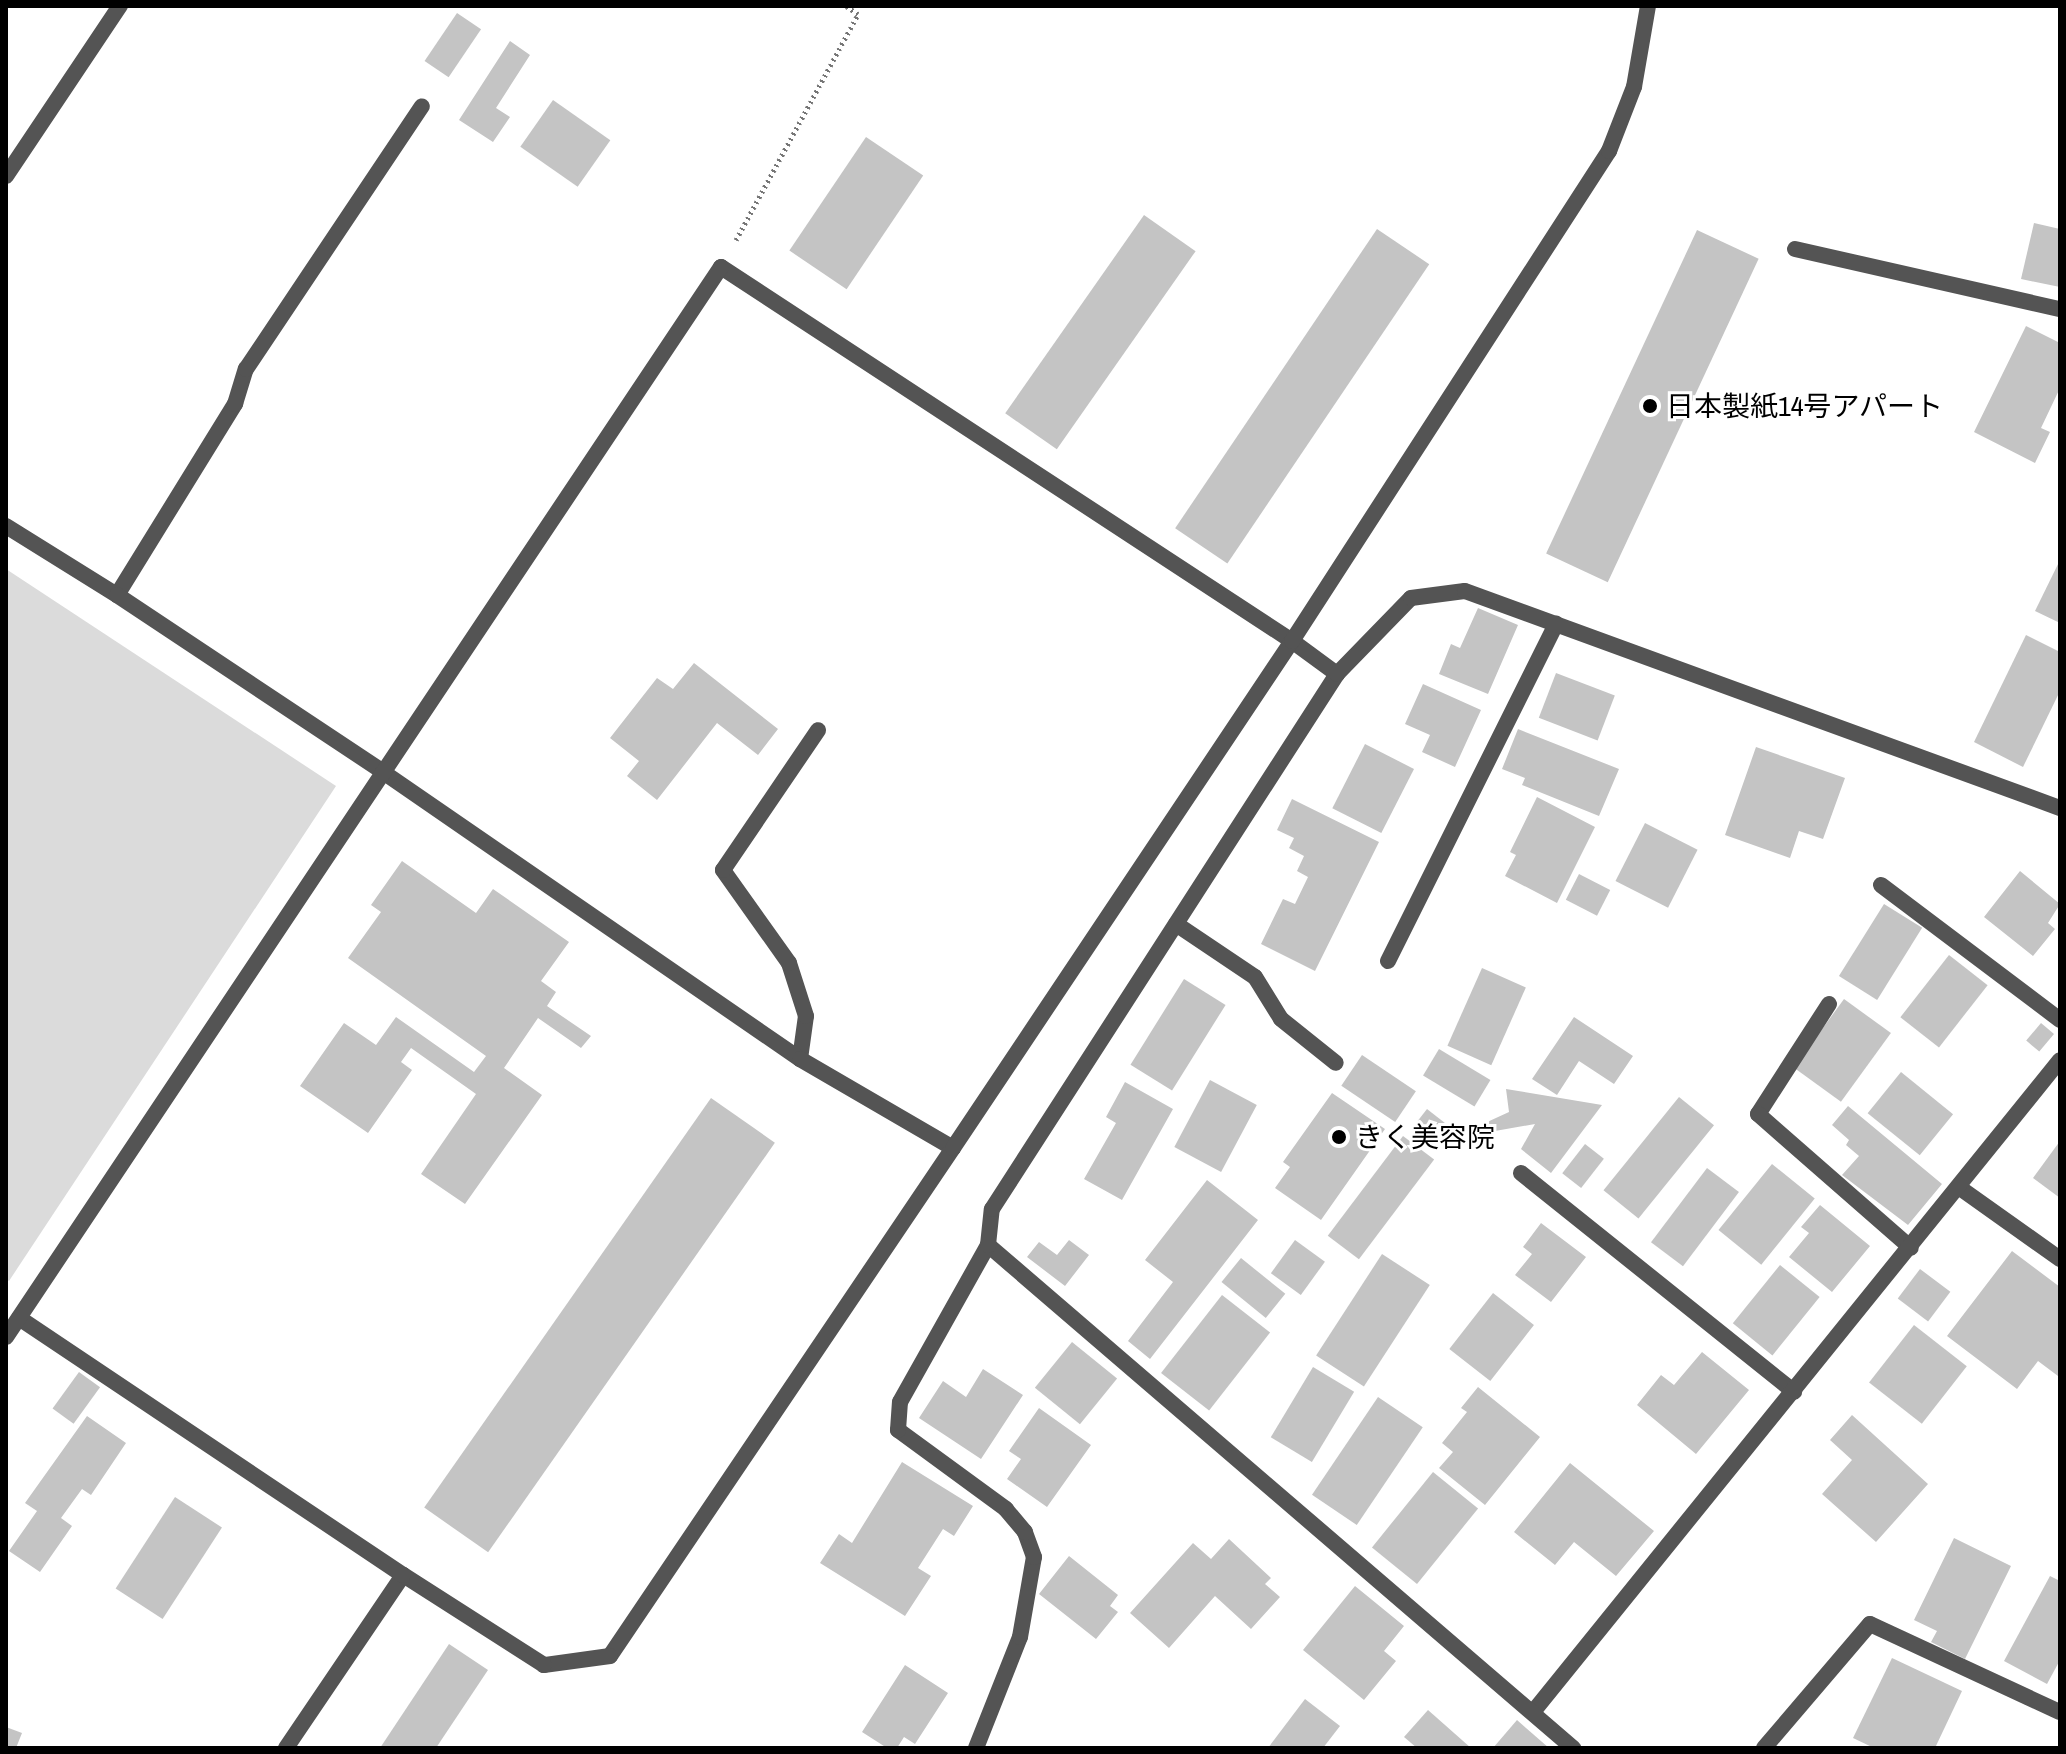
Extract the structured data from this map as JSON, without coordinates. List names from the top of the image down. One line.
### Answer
{"places":["日本製紙14号アパート","きく美容院"]}
